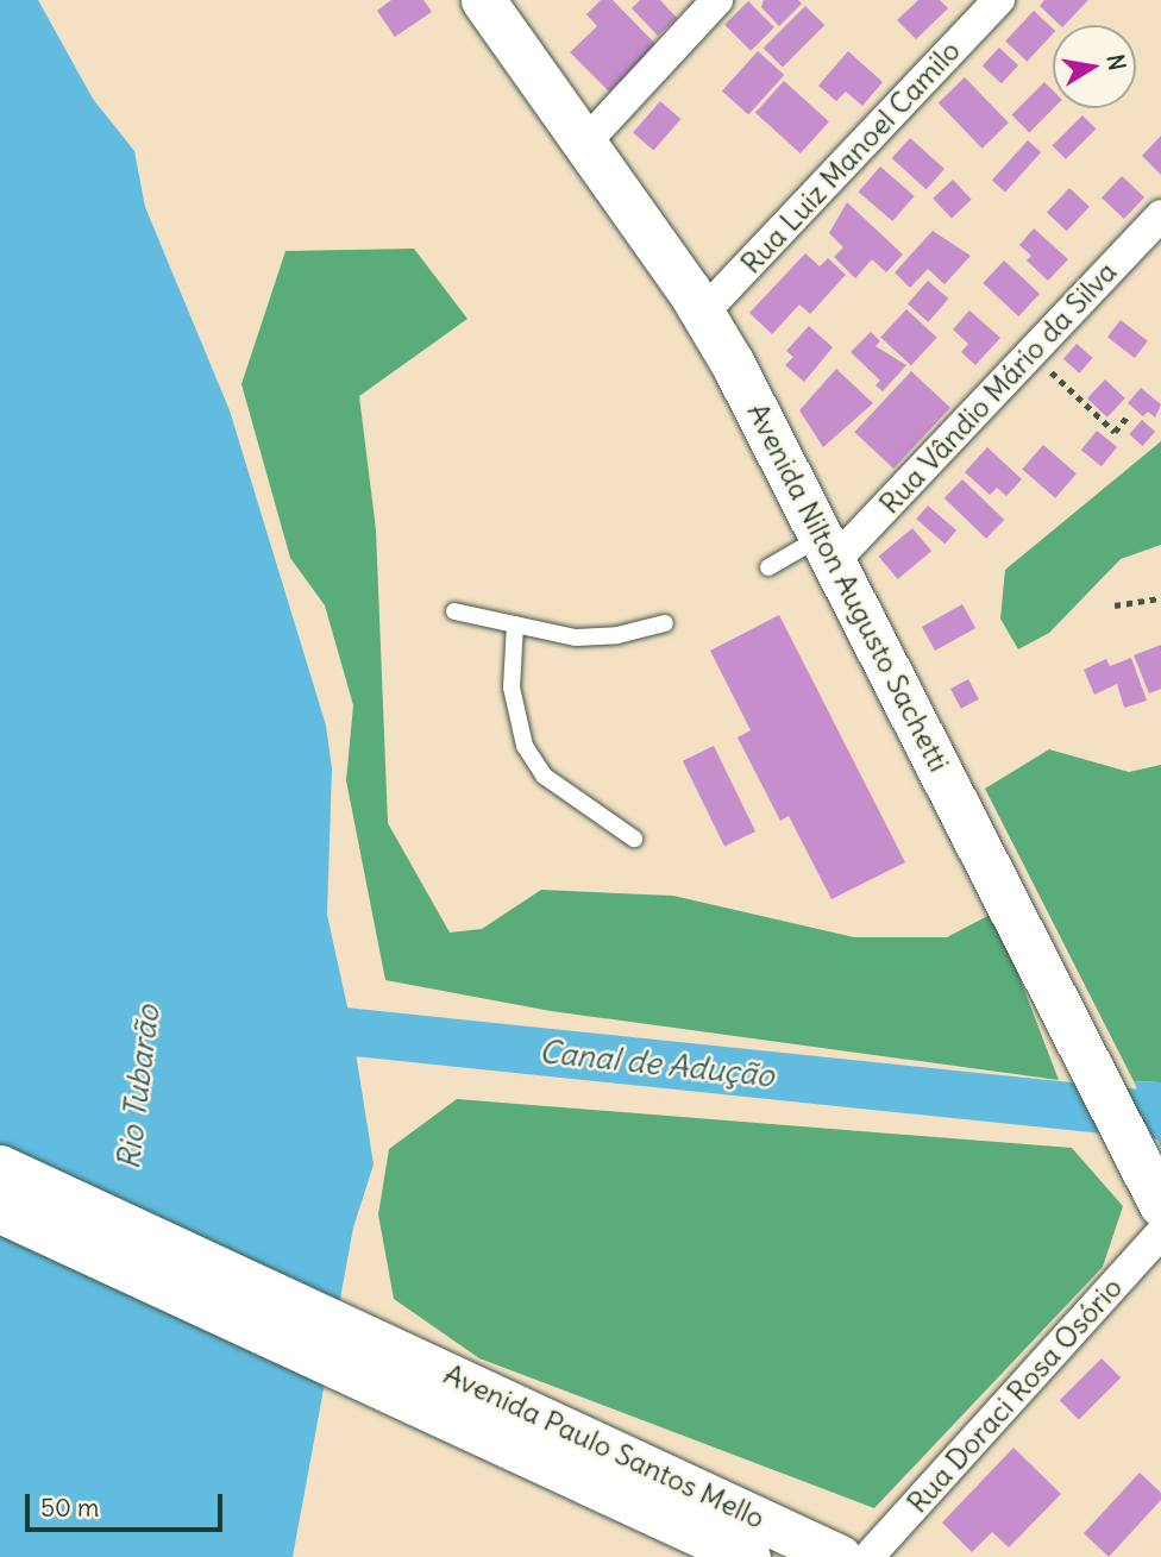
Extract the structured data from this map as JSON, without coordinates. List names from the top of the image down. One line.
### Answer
{"streets":{"main road":["Avenida Nilton Augusto Sachetti","Avenida Paulo Santos Mello"],"street":["Rua Luiz Manoel Camilo","Rua Vândio Mário da Silva","Rua Doraci Rosa Osório"]},"crossings":[["Rua Luiz Manoel Camilo","Avenida Nilton Augusto Sachetti"],["Rua Vândio Mário da Silva","Avenida Nilton Augusto Sachetti"],["Avenida Nilton Augusto Sachetti","Rua Doraci Rosa Osório"]],"water":["Canal de Adução","Rio Tubarão"],"scale_bar":"50 m","north":"right"}
